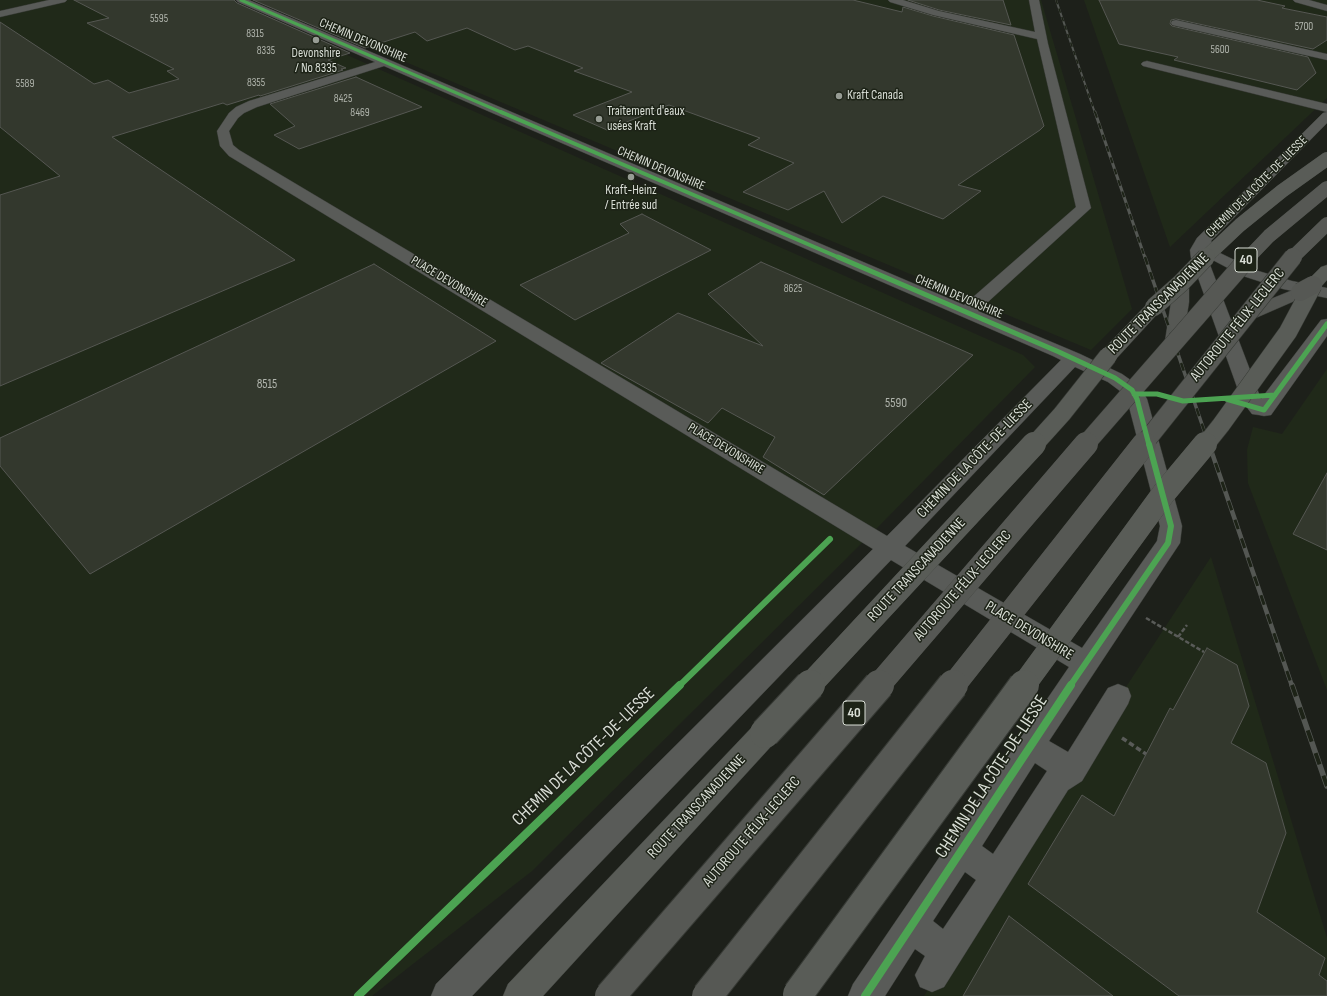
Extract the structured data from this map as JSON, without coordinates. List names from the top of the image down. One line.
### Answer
{"streets":{"highway":["40","AUTOROUTE FÉLIX-LECLERC"],"main road":["ROUTE TRANSCANADIENNE"],"street":["CHEMIN DEVONSHIRE","CHEMIN DE LA CÔTE-DE-LIESSE","PLACE DEVONSHIRE"]},"crossings":[["CHEMIN DEVONSHIRE","CHEMIN DE LA CÔTE-DE-LIESSE"],["CHEMIN DEVONSHIRE","PLACE DEVONSHIRE"],["CHEMIN DE LA CÔTE-DE-LIESSE","PLACE DEVONSHIRE"]],"places":["Devonshire / No 8335","Kraft Canada","Traîtement d'eaux usées Kraft","Kraft-Heinz / Entrée sud"],"house_numbers":["5595","5700","8315","5600","8335","8355","5589","8425","8469","8625","8515","5590"]}
